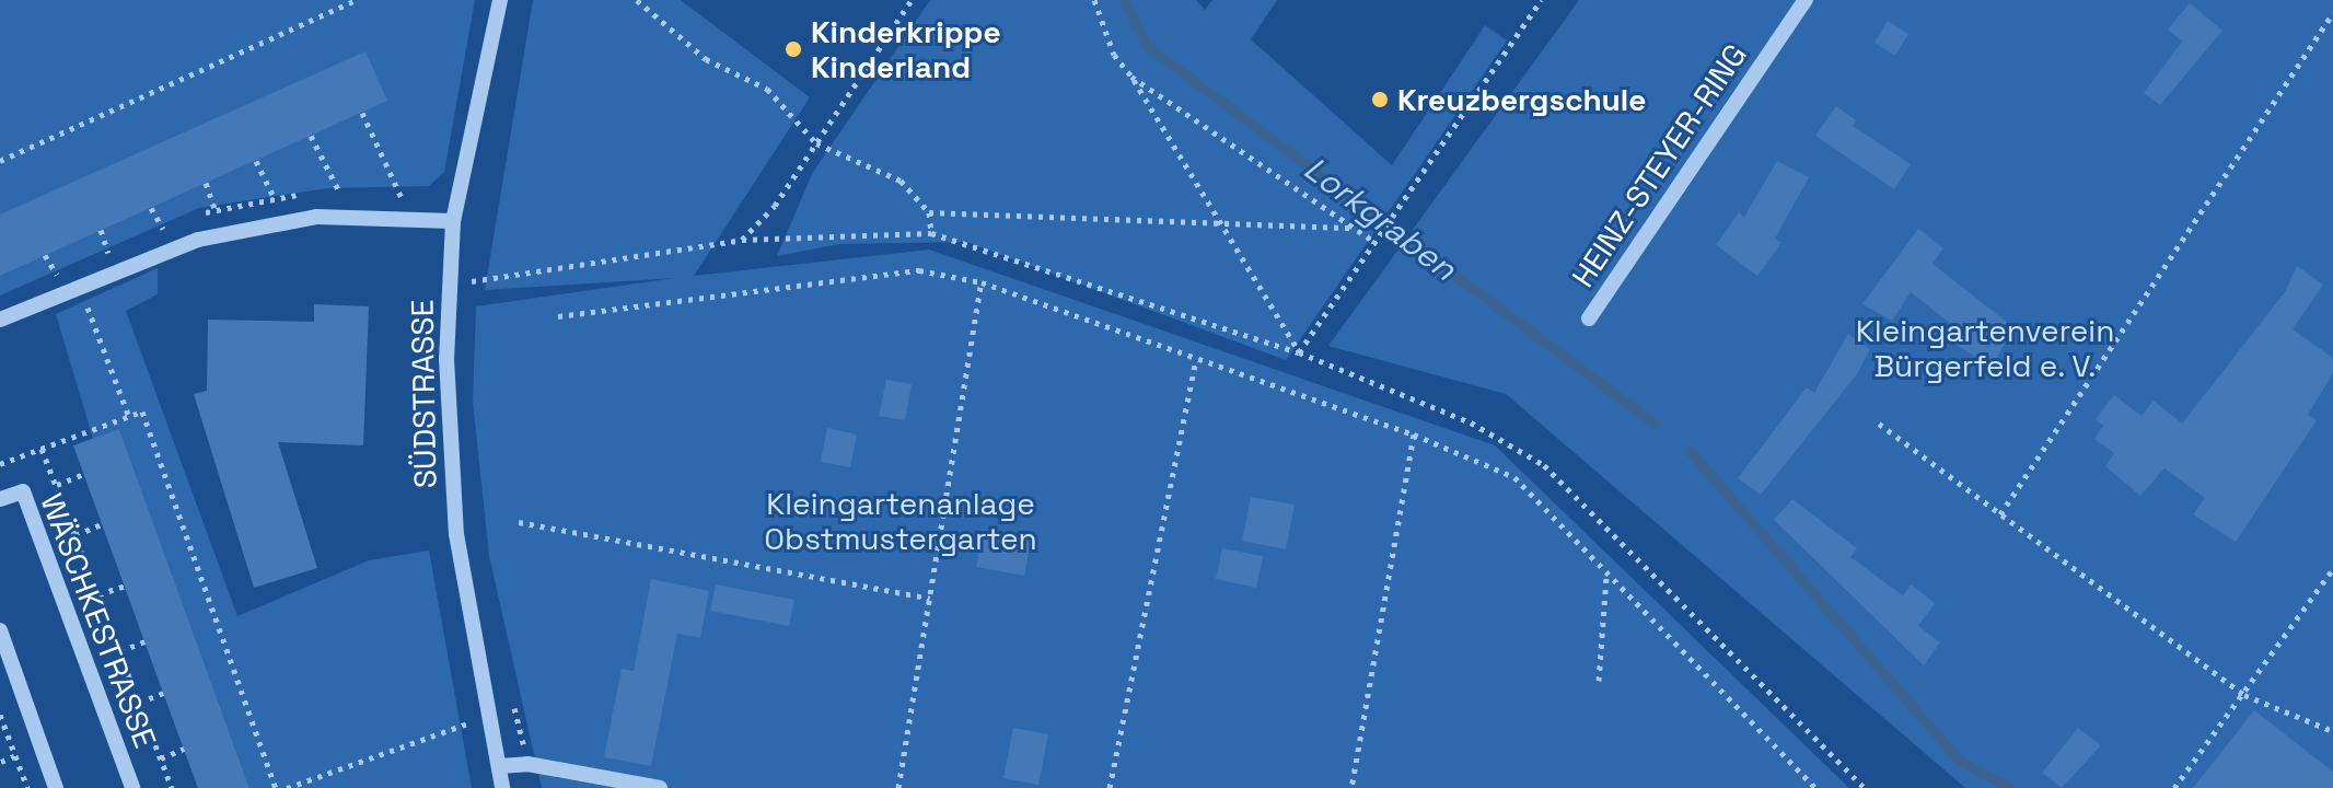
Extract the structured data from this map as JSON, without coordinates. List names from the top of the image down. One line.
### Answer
{"streets":{"street":["HEINZ-STEYER-RING","SÜDSTRASSE","WÄSCHKESTRASSE"]},"water":["Lorkgraben"],"parks":["Kleingartenverein Bürgerfeld e. V.","Kleingartenanlage Obstmustergarten"],"places":["Kinderkrippe Kinderland","Kreuzbergschule"]}
